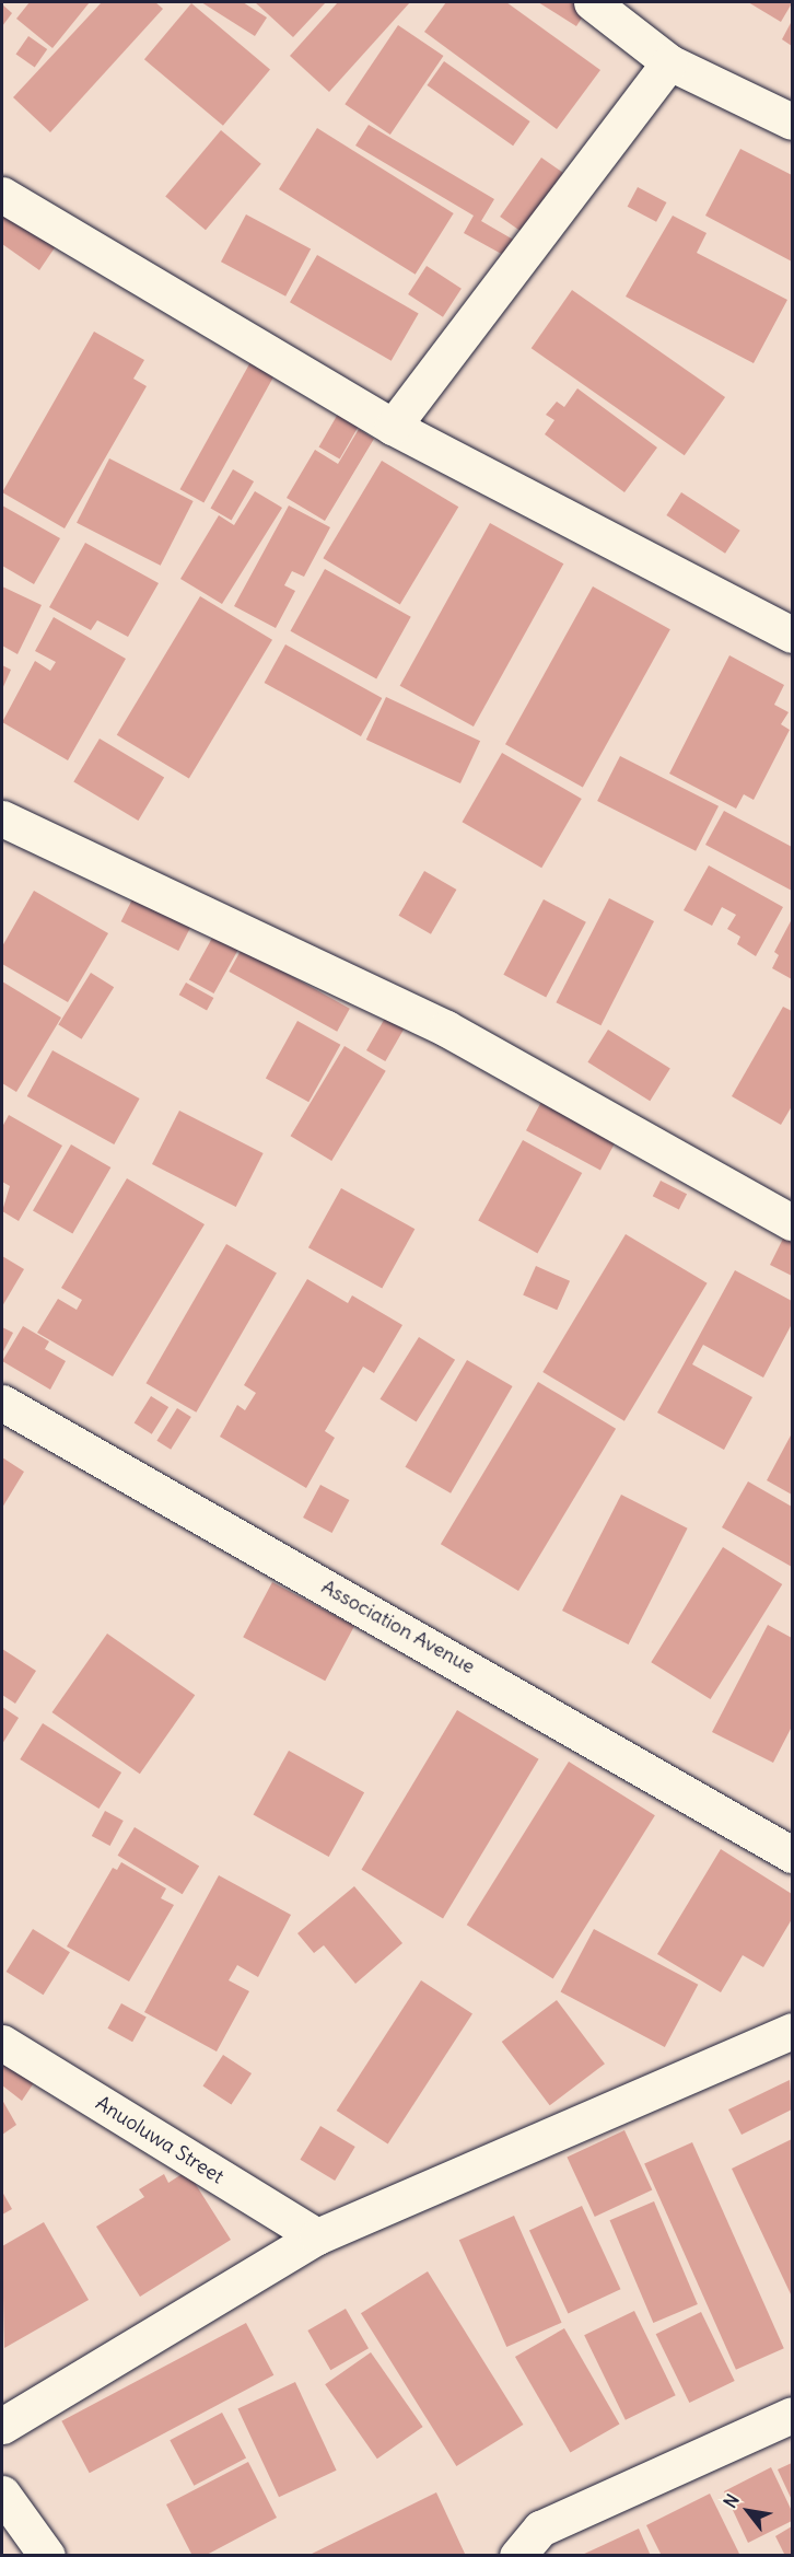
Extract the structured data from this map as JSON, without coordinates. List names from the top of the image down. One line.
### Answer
{"streets":{"street":["Association Avenue","Anuoluwa Street"]},"north":"top left"}
